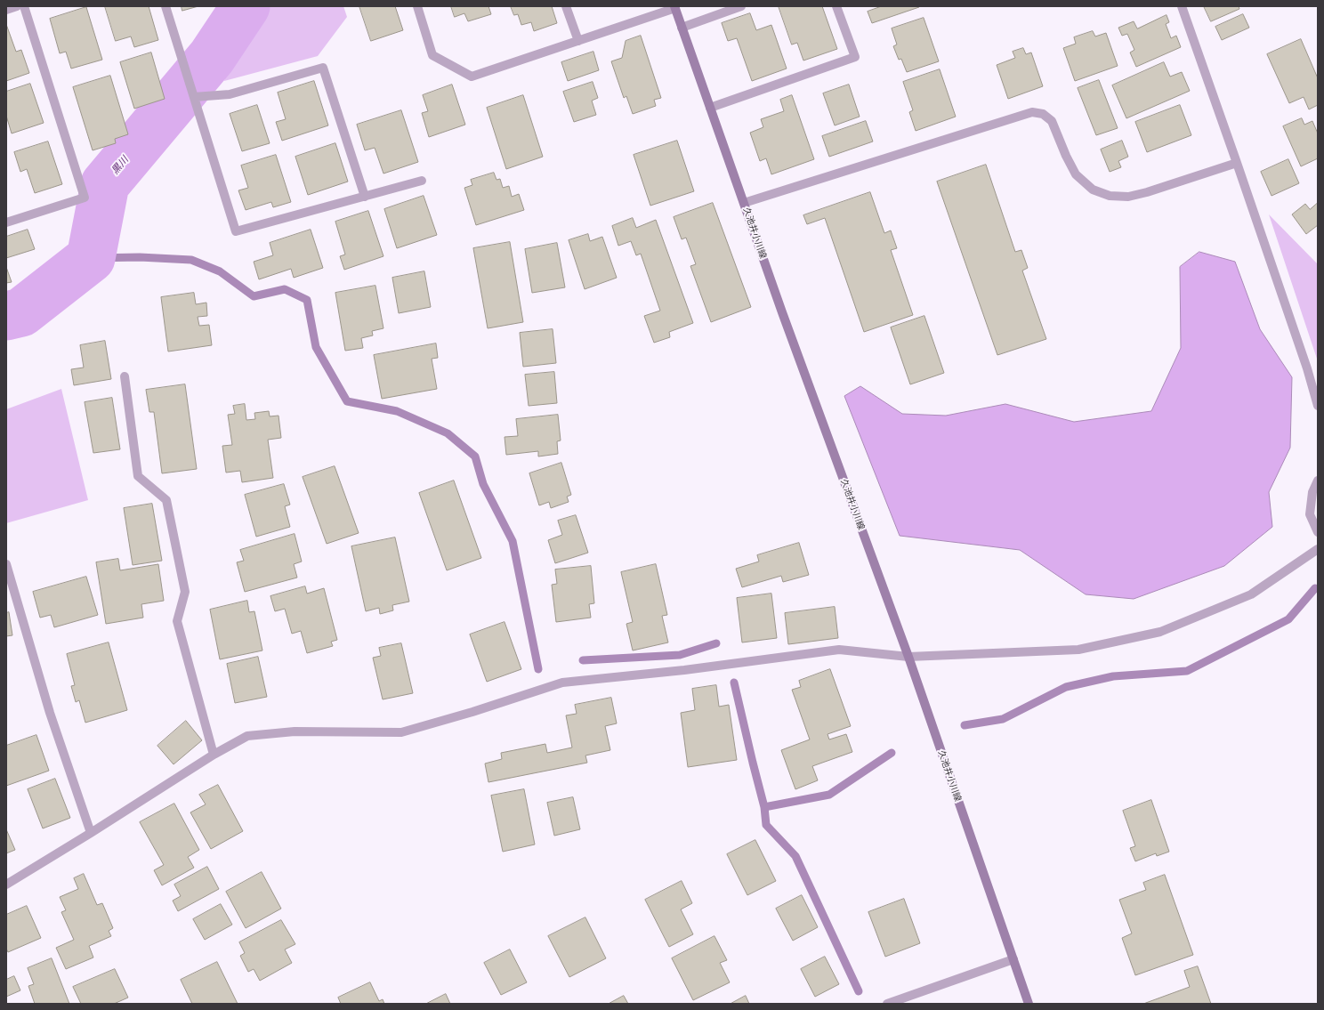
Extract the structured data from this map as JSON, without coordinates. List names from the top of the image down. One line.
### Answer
{"streets":{"street":["久池井小川線"]},"water":["黒川"]}
